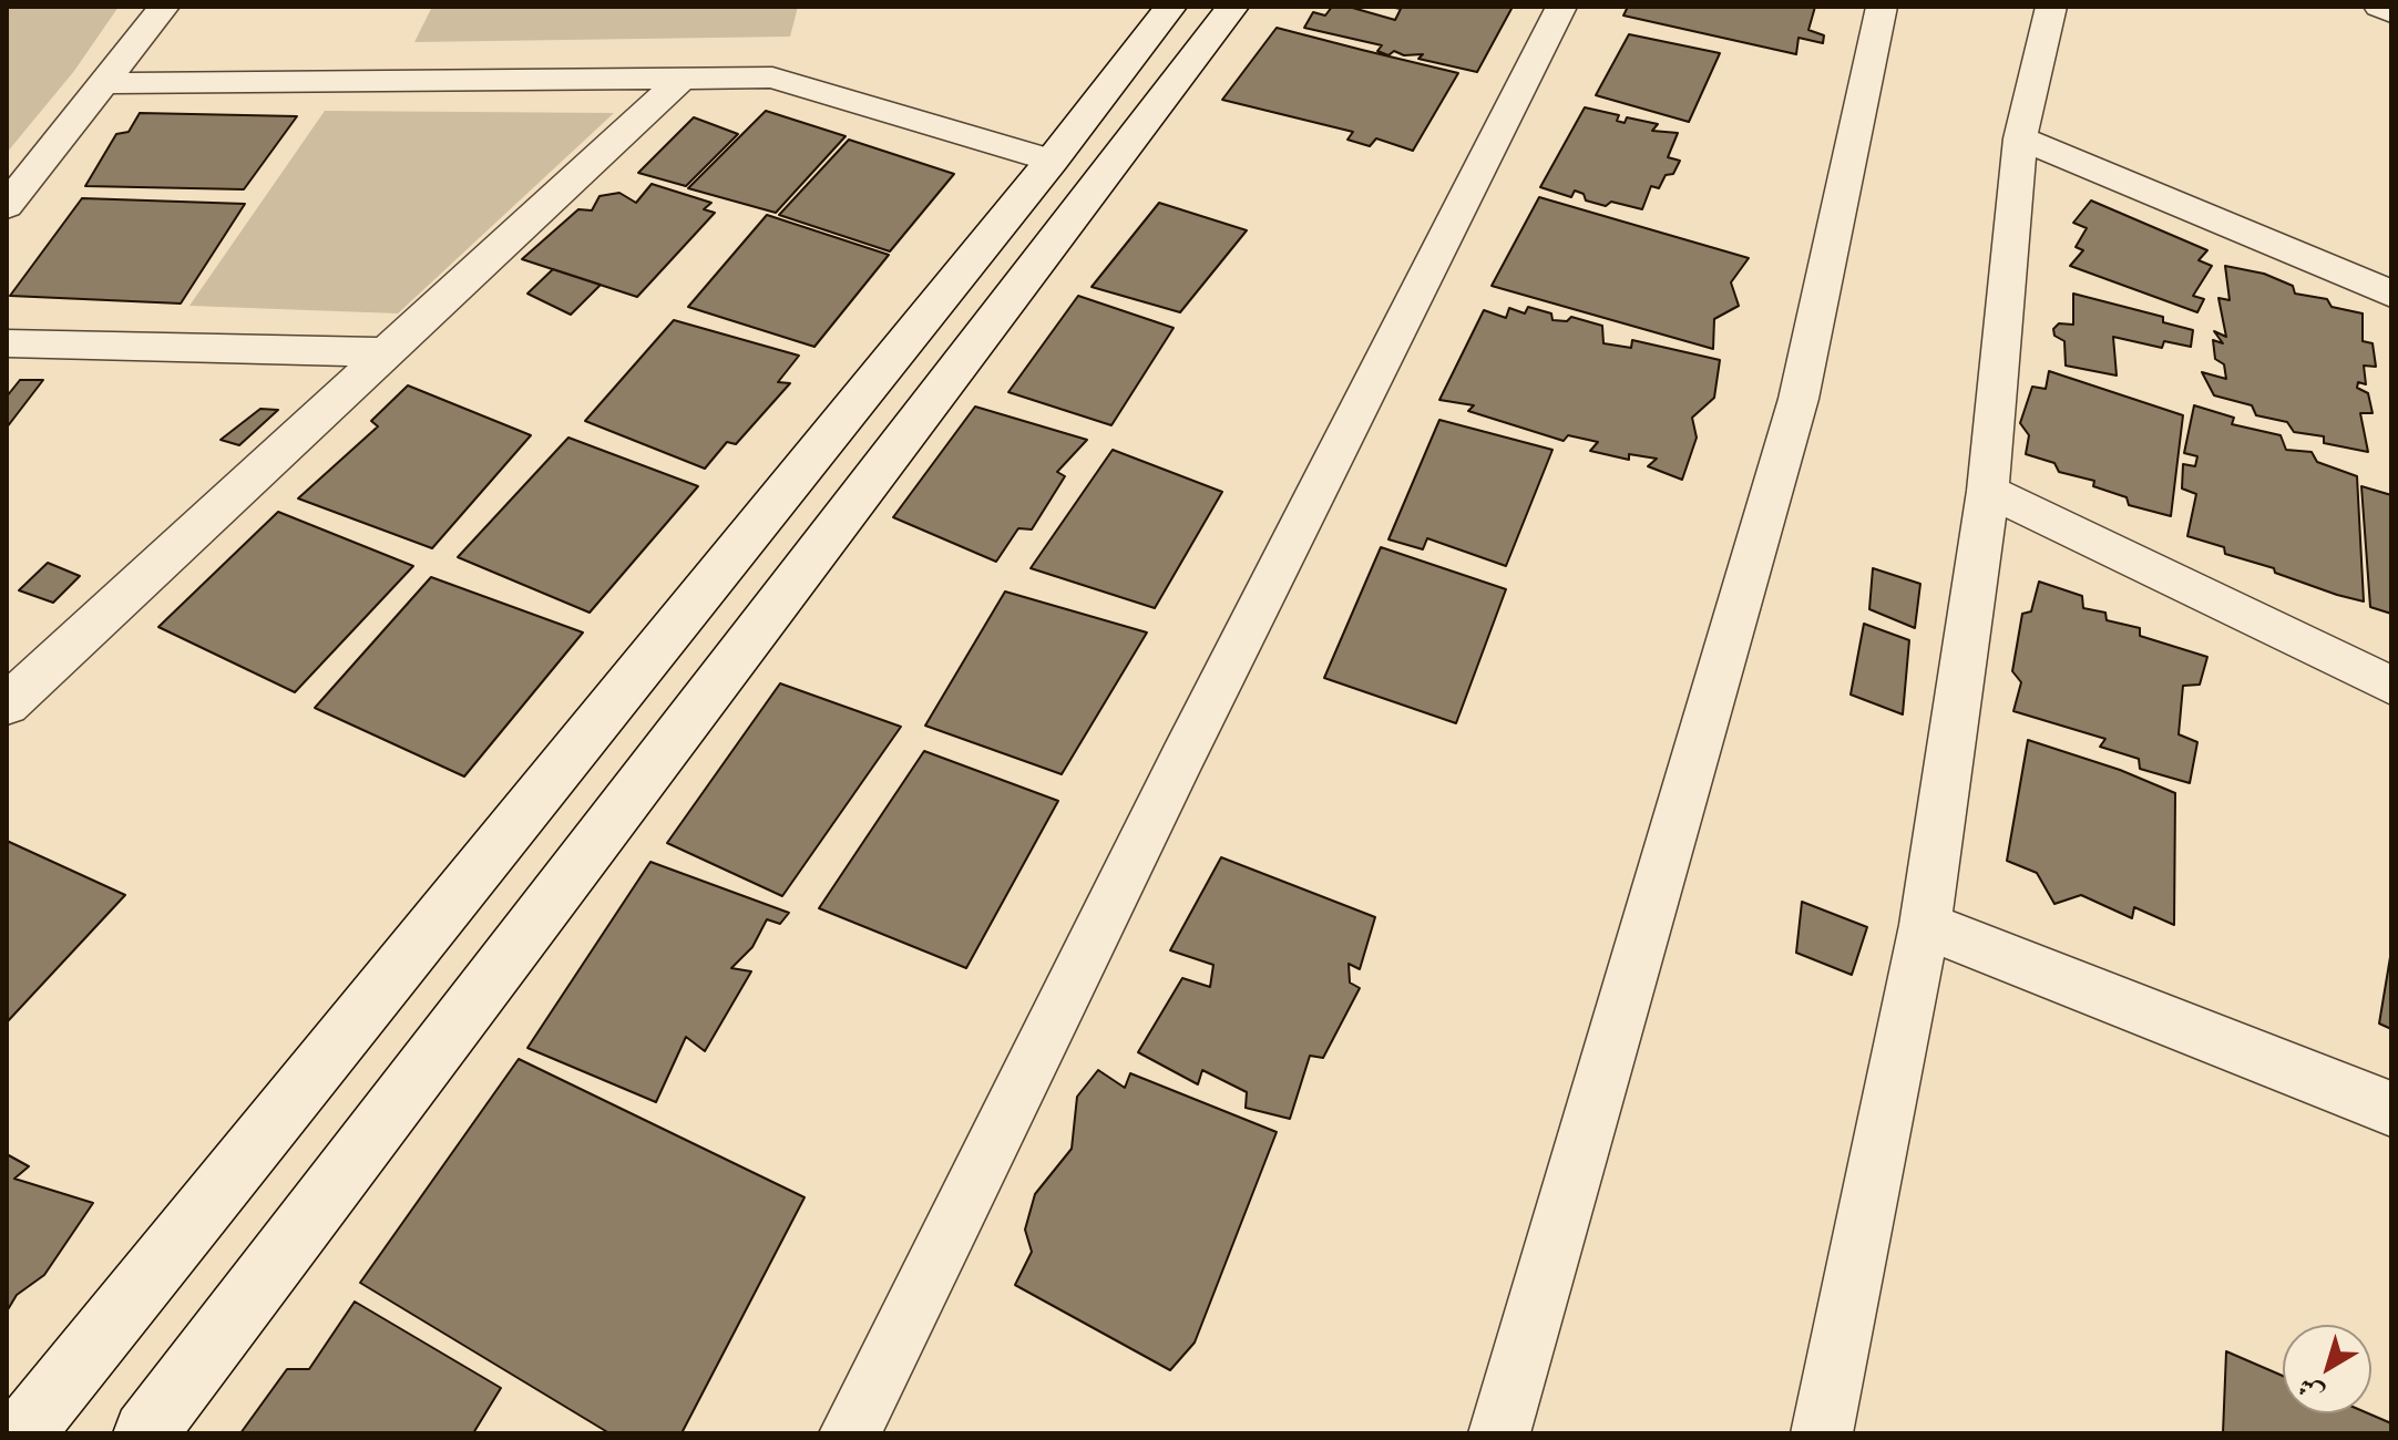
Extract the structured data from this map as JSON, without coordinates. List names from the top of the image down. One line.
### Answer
{"north":"bottom left"}
